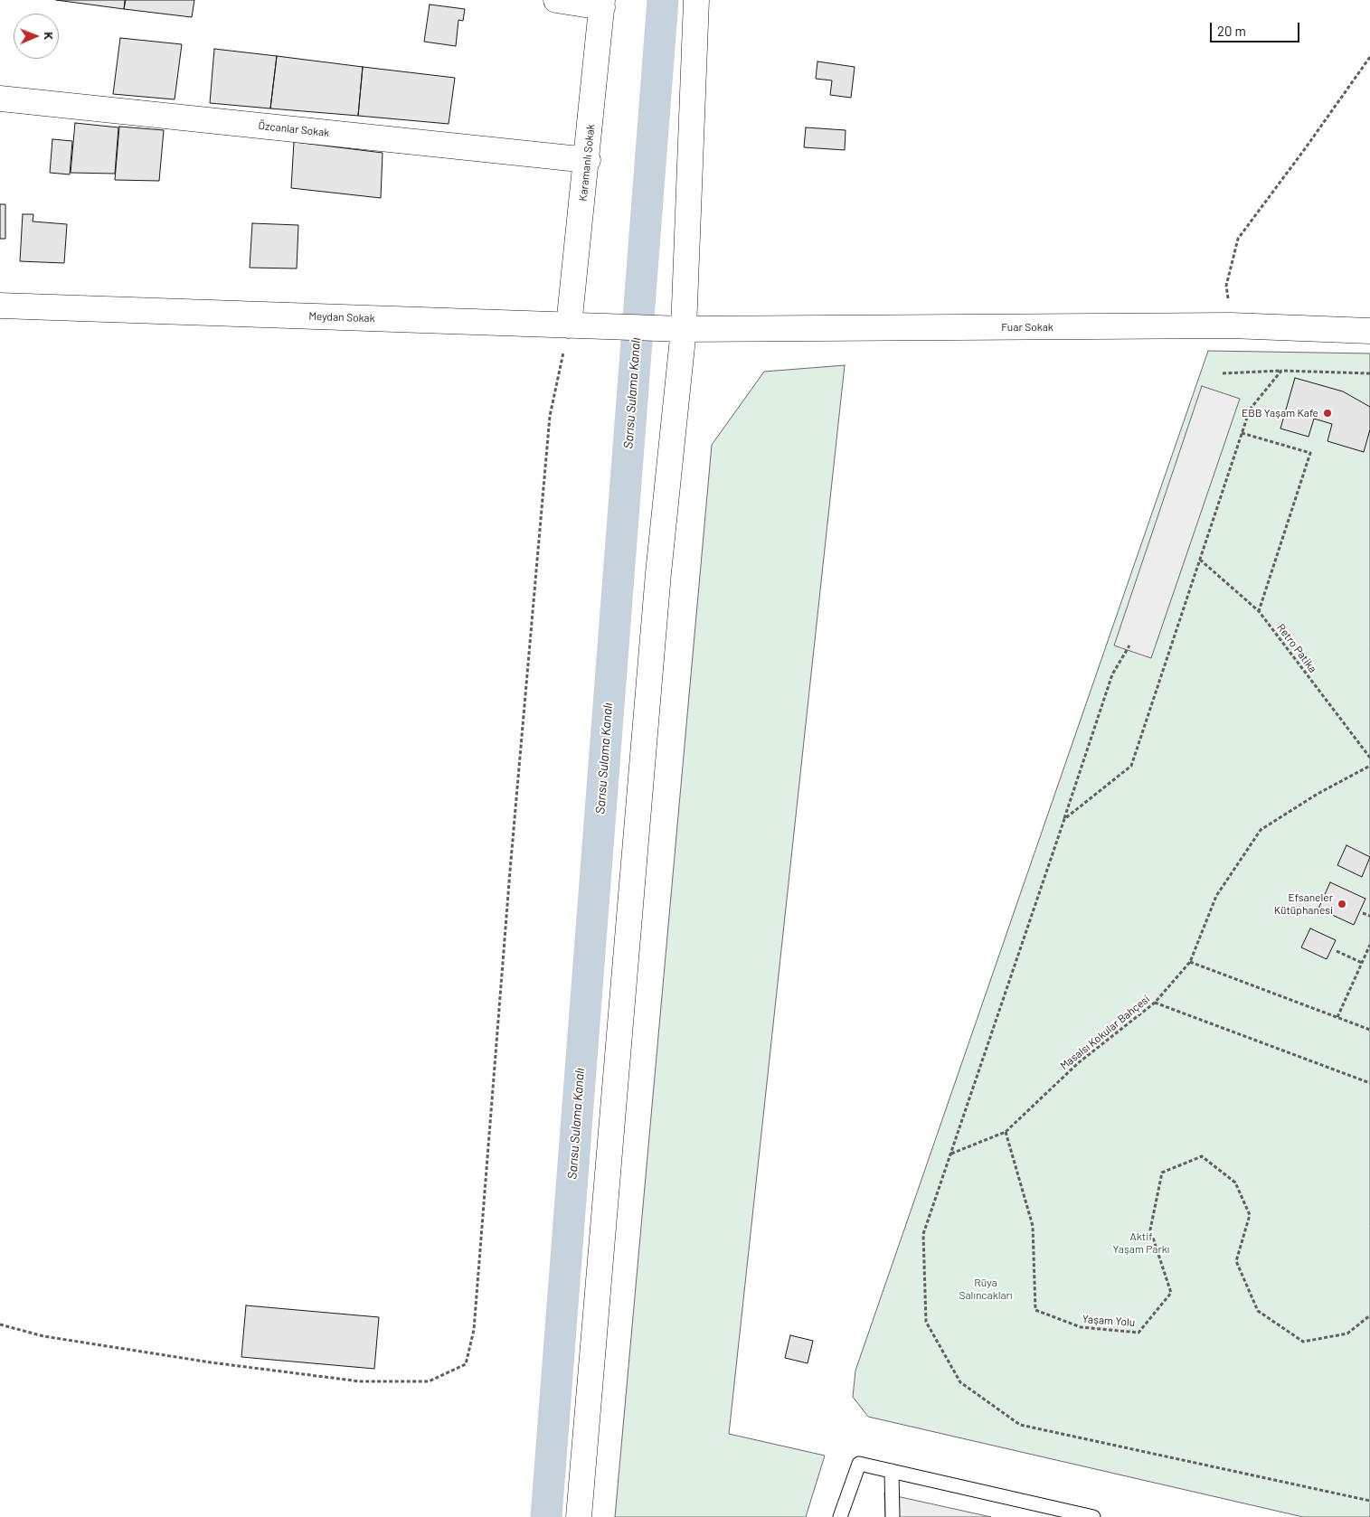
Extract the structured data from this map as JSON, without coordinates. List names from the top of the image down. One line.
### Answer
{"streets":{"street":["Özcanlar Sokak","Karamanlı Sokak","Meydan Sokak","Fuar Sokak"],"path":["Retro Patika","Masalsı Kokular Bahçesi","Yaşam Yolu"]},"crossings":[["Özcanlar Sokak","Karamanlı Sokak"],["Karamanlı Sokak","Meydan Sokak"],["Meydan Sokak","Fuar Sokak"],["Masalsı Kokular Bahçesi","Yaşam Yolu"]],"water":["Sarısu Sulama Kanalı"],"parks":["Aktif Yaşam Parkı","Rüya Salıncakları"],"places":["EBB Yaşam Kafe","Efsaneler Kütüphanesi"],"scale_bar":"20 m","north":"right"}
